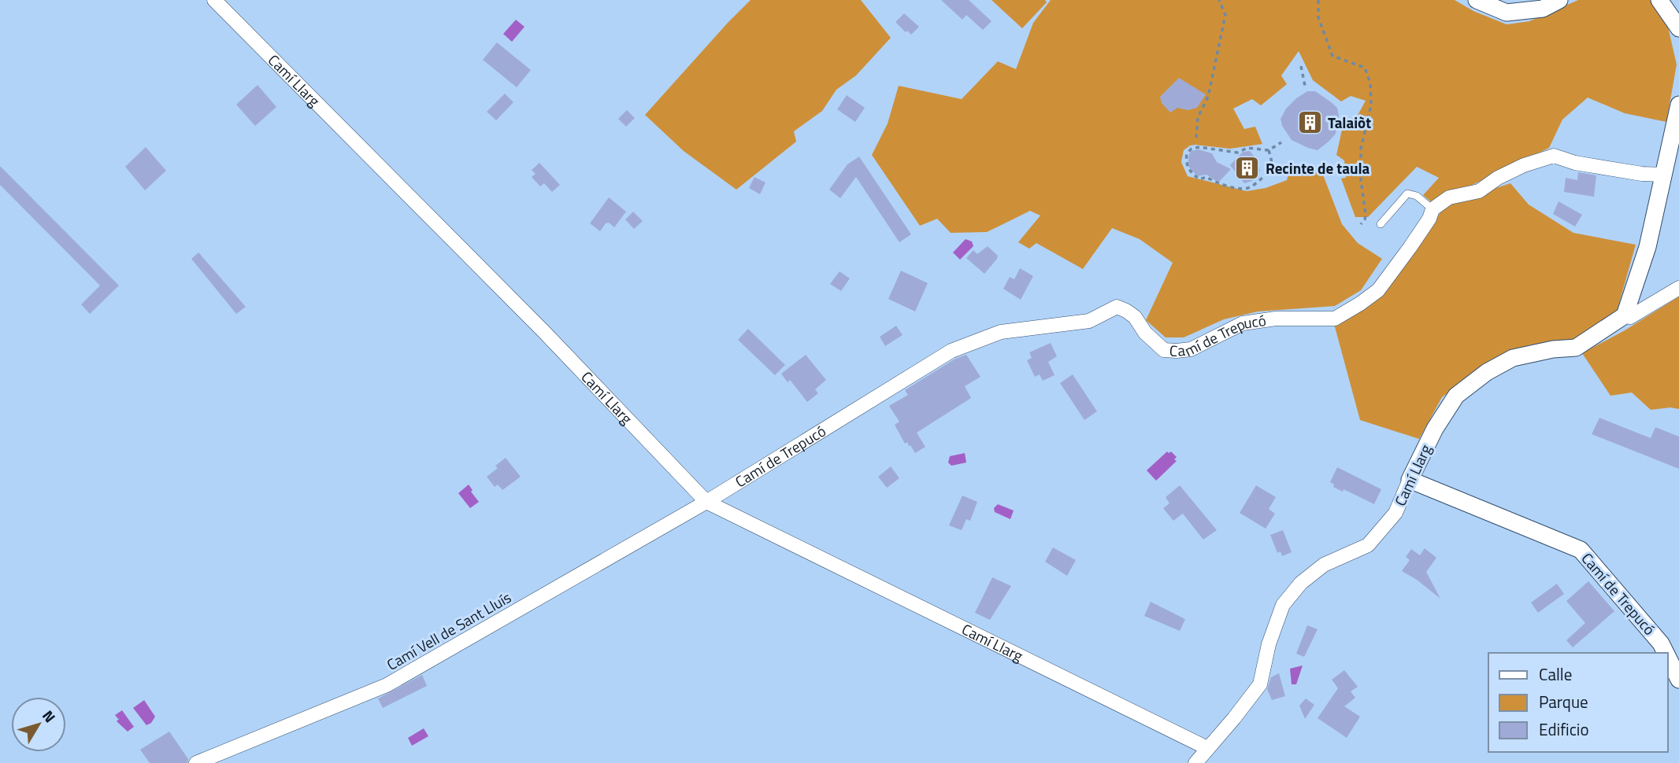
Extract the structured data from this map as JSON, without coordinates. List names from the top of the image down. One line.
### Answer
{"streets":{"street":["Camí Llarg","Camí de Trepucó","Camí Vell de Sant Lluís"]},"crossings":[["Camí Llarg","Camí de Trepucó"],["Camí Llarg","Camí Vell de Sant Lluís"],["Camí de Trepucó","Camí Vell de Sant Lluís"]],"places":{"building":["Talaiòt","Recinte de taula"]},"legend":["Calle","Parque","Edificio"],"north":"top right"}
